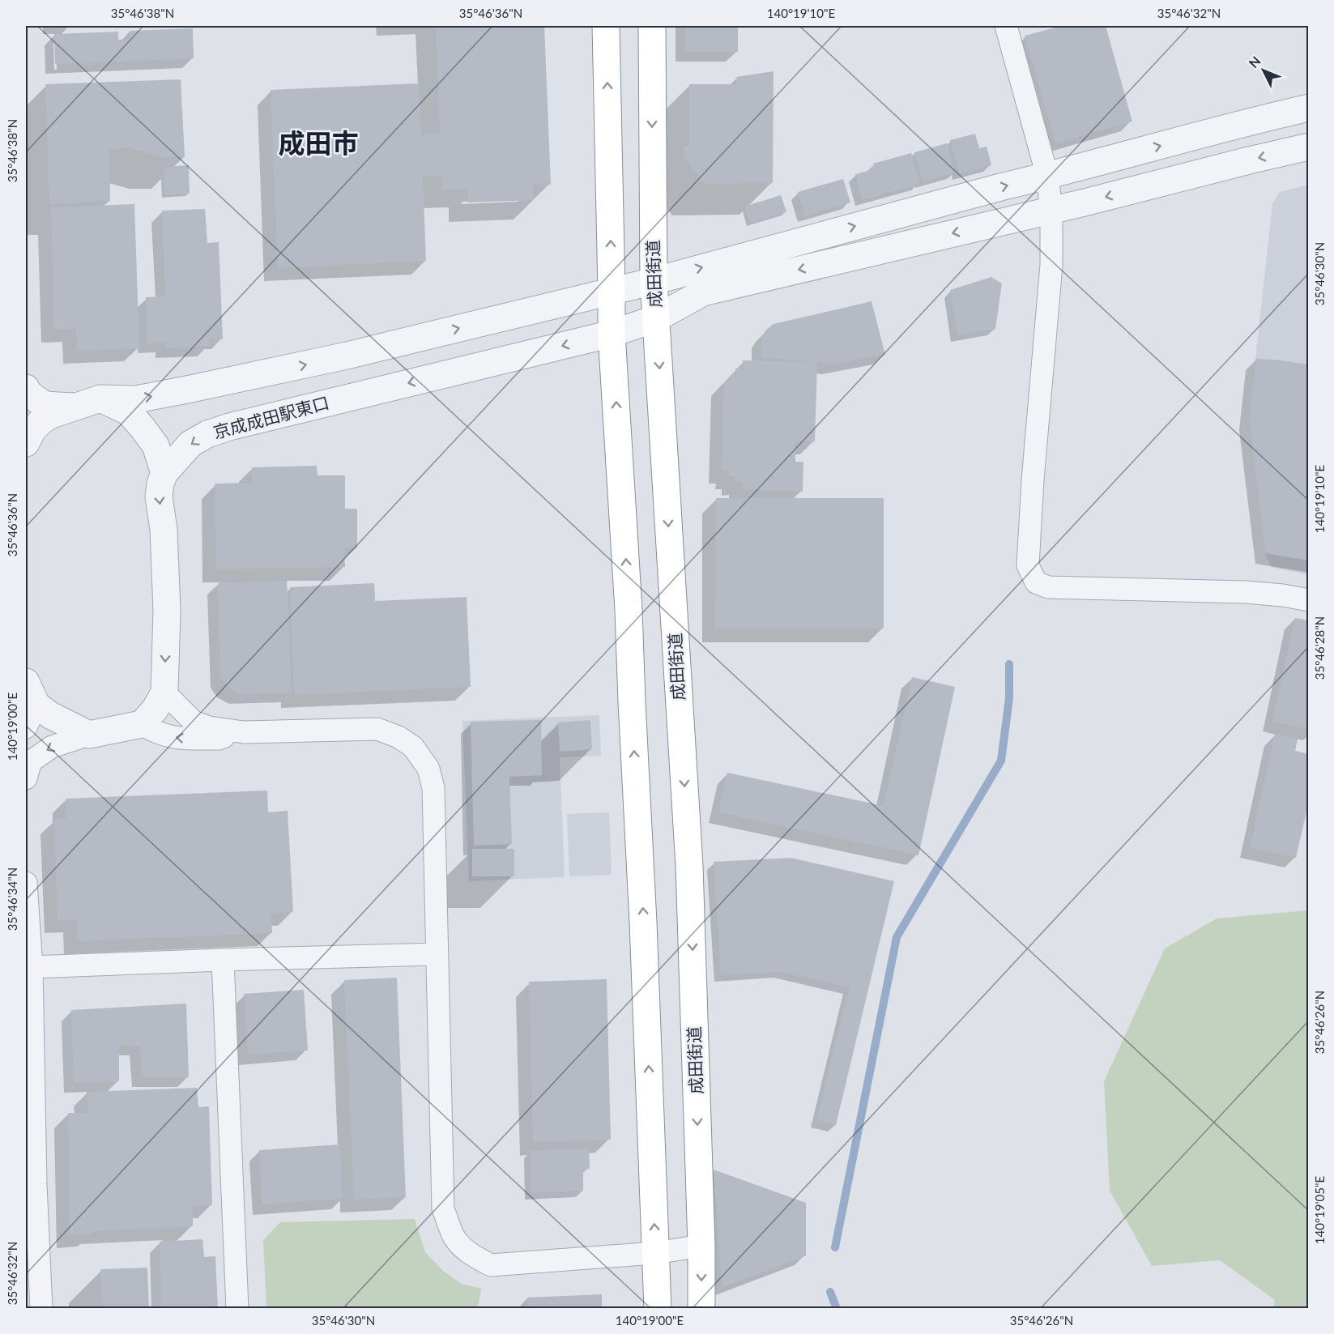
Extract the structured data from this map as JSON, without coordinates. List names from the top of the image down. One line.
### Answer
{"streets":{"highway":["成田街道"],"street":["京成成田駅東口"]},"crossings":[["成田街道","京成成田駅東口"]],"districts":["成田市"],"north":"top left","coordinates":["35°46'38\"N","35°46'36\"N","140°19'10\"E","35°46'32\"N","35°46'30\"N","35°46'28\"N","140°19'00\"E","35°46'34\"N","35°46'26\"N","140°19'05\"E"]}
